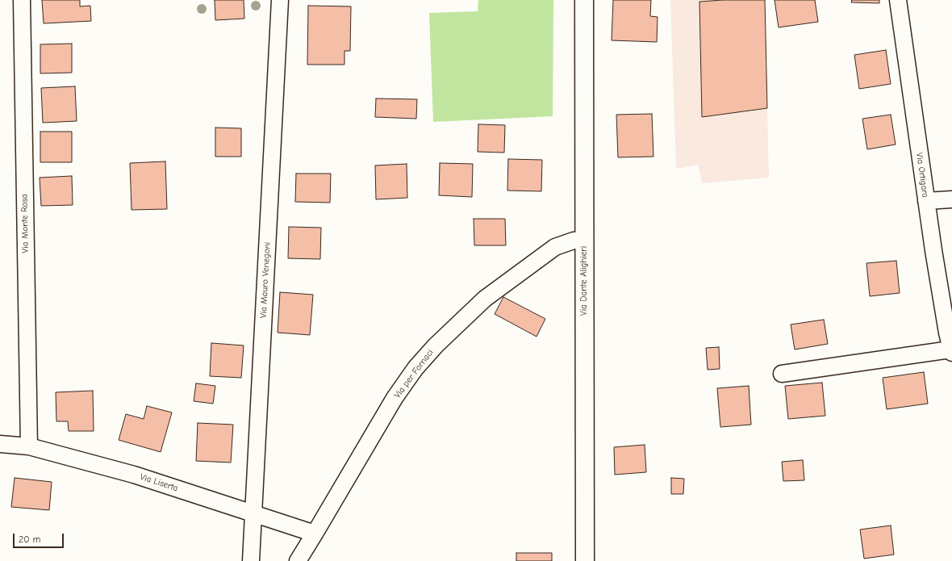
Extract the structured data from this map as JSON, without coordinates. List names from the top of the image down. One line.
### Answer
{"streets":{"street":["Via Ortigara","Via Monte Rosa","Via Mauro Venegoni","Via Dante Alighieri","Via per Fornaci","Via Liserta"]},"crossings":[["Via Monte Rosa","Via Liserta"],["Via Mauro Venegoni","Via Liserta"],["Via Dante Alighieri","Via per Fornaci"],["Via per Fornaci","Via Liserta"]],"scale_bar":"20 m"}
